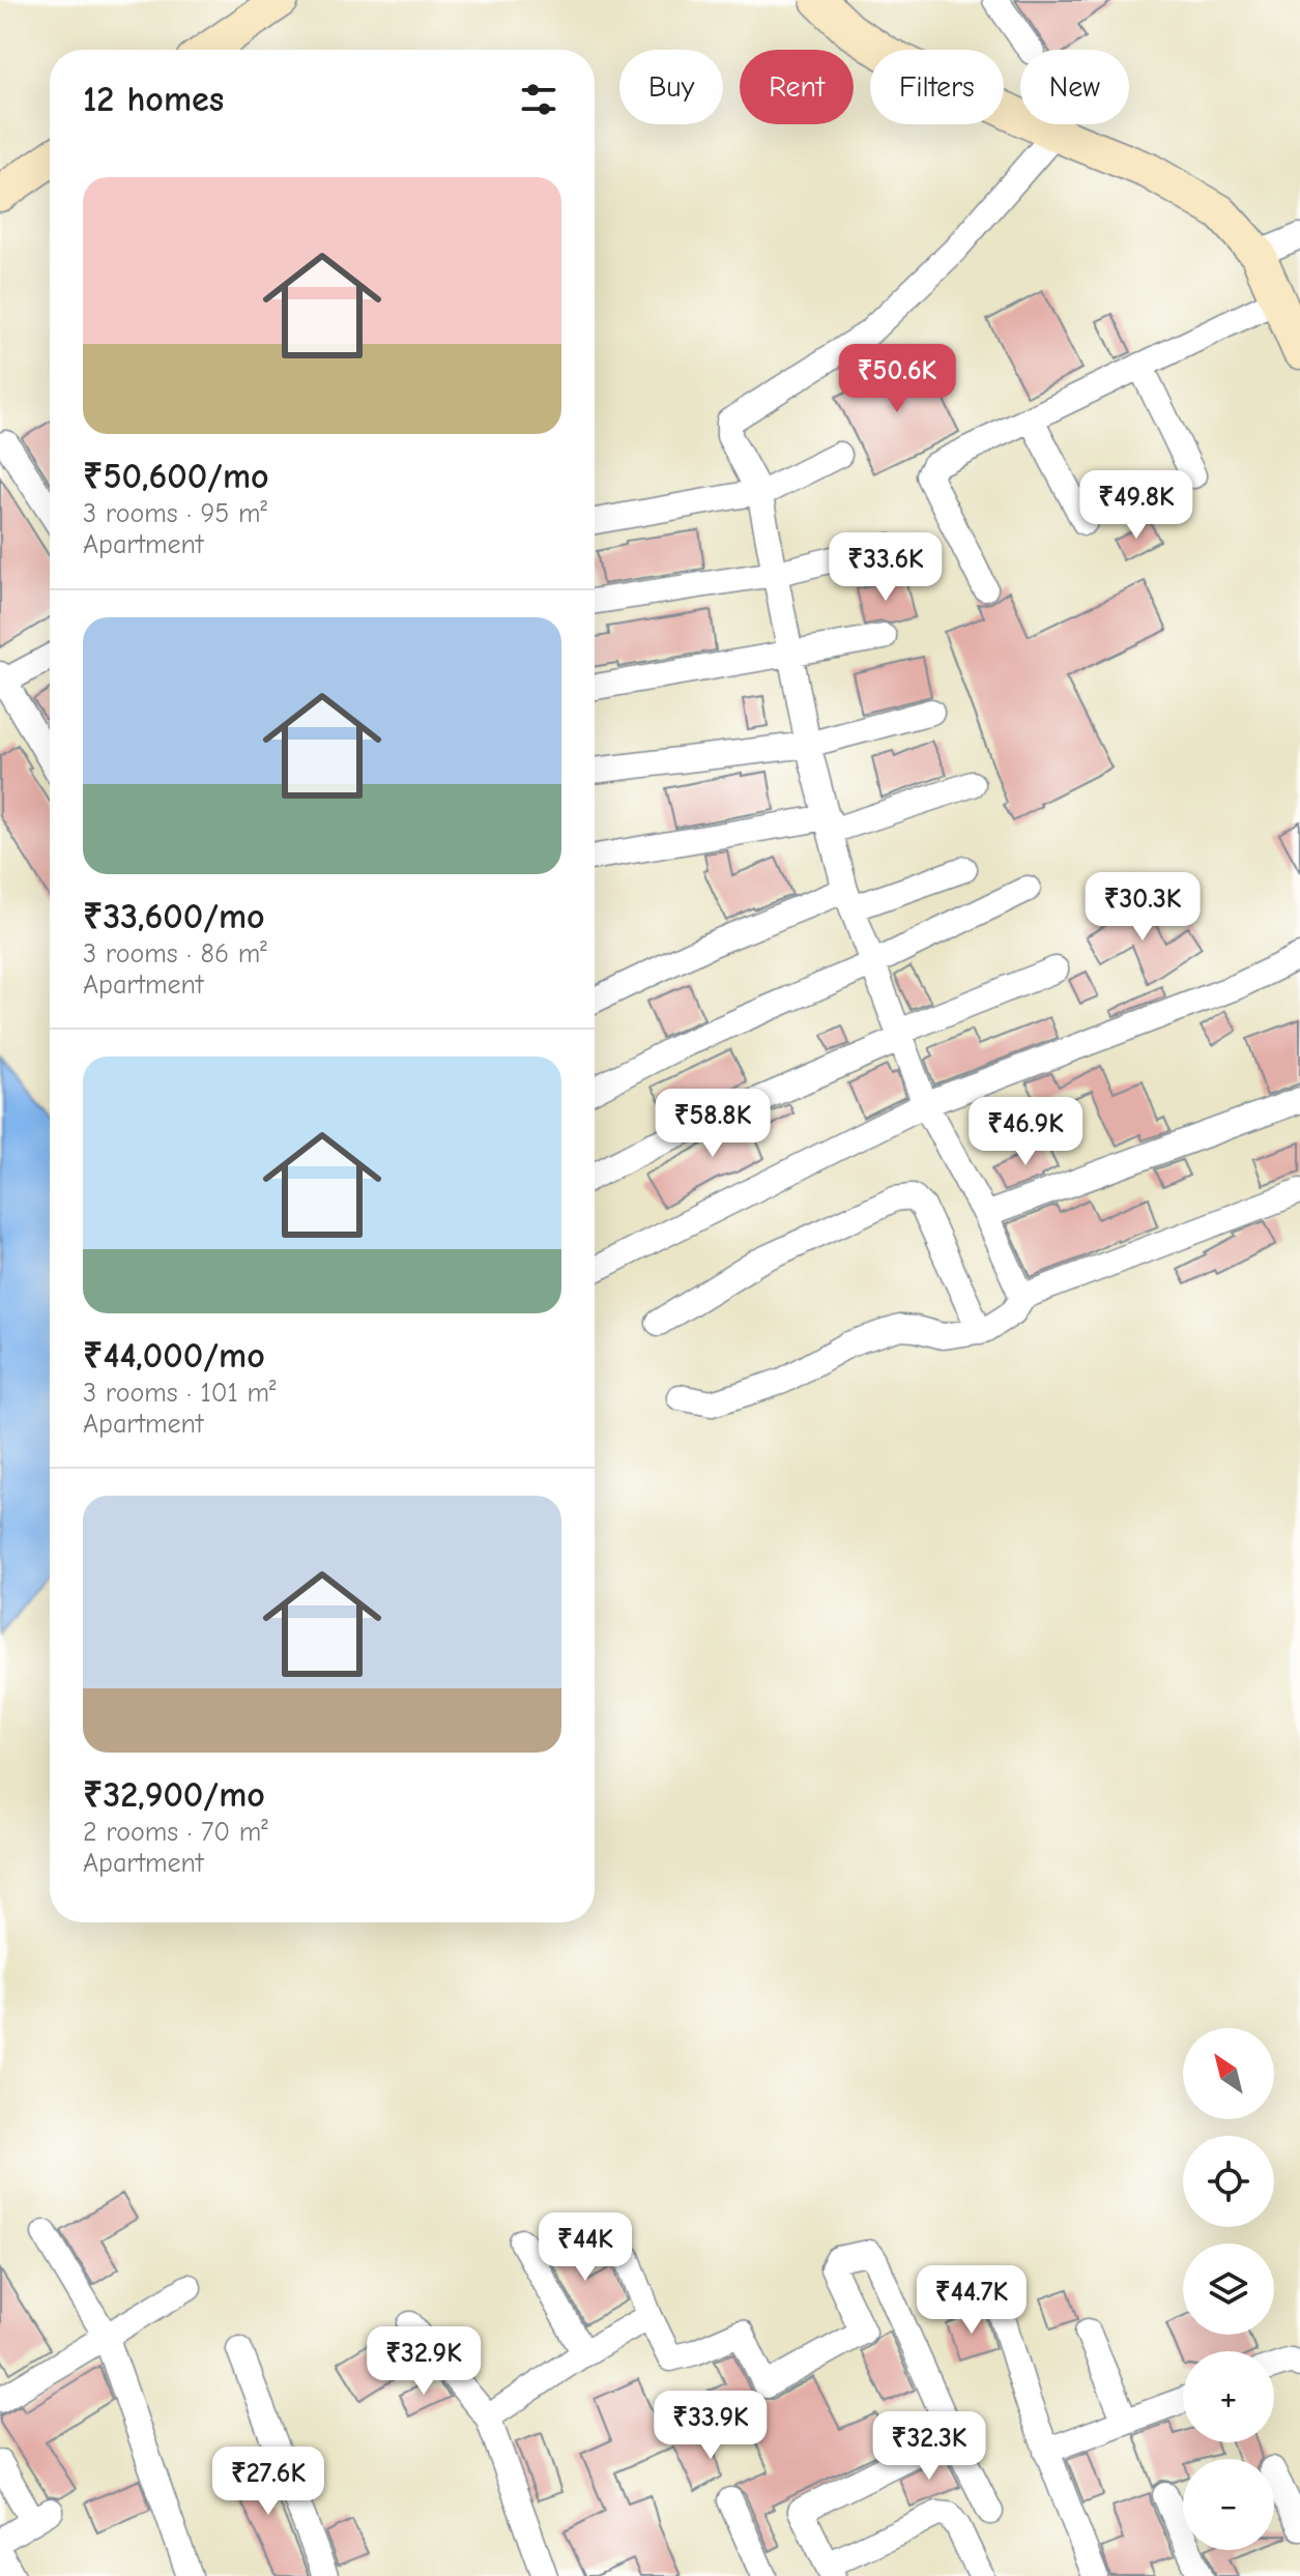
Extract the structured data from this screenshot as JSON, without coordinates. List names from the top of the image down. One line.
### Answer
{"north":"top left","page":{"chip":["Buy","Rent","Filters","New"],"heading":"12 homes","list":[{"name":"₹50,600/mo","note":"3 rooms · 95 m² · Apartment"},{"name":"₹33,600/mo","note":"3 rooms · 86 m² · Apartment"},{"name":"₹44,000/mo","note":"3 rooms · 101 m² · Apartment"},{"name":"₹32,900/mo","note":"2 rooms · 70 m² · Apartment"}],"price":["₹50.6K","₹49.8K","₹33.6K","₹30.3K","₹58.8K","₹46.9K","₹44K","₹44.7K","₹32.9K","₹33.9K","₹32.3K","₹27.6K"],"map_buttons":["+","−"]}}
